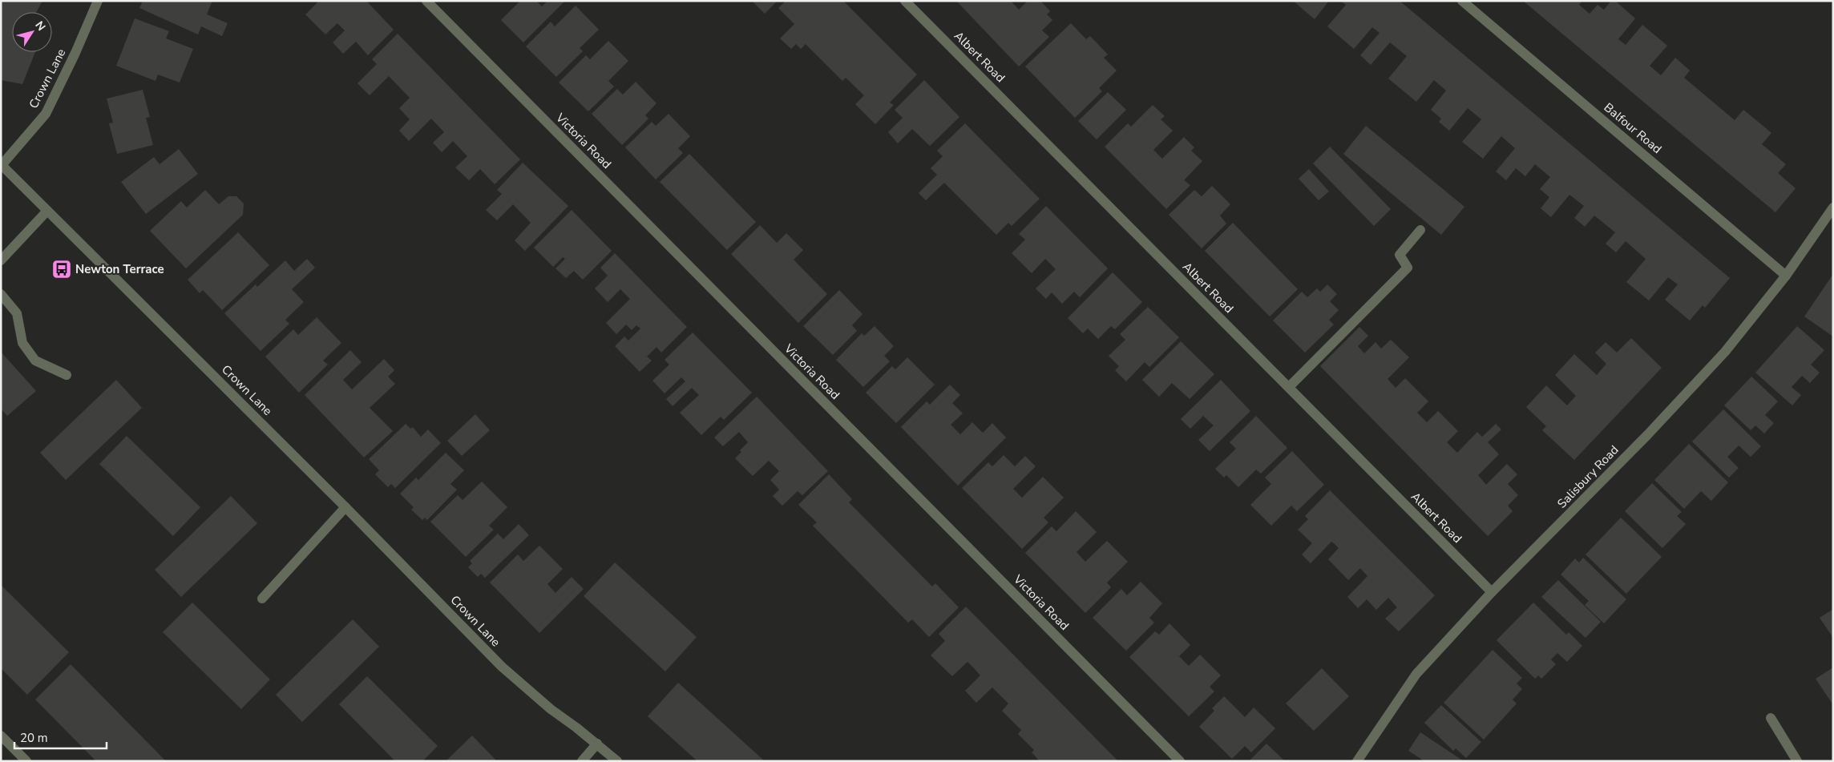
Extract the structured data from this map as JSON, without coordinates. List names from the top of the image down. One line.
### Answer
{"streets":{"street":["Albert Road","Crown Lane","Balfour Road","Victoria Road","Salisbury Road"]},"crossings":[["Albert Road","Salisbury Road"],["Balfour Road","Salisbury Road"]],"places":{"bus stop":["Newton Terrace"]},"scale_bar":"20 m","north":"top right"}
